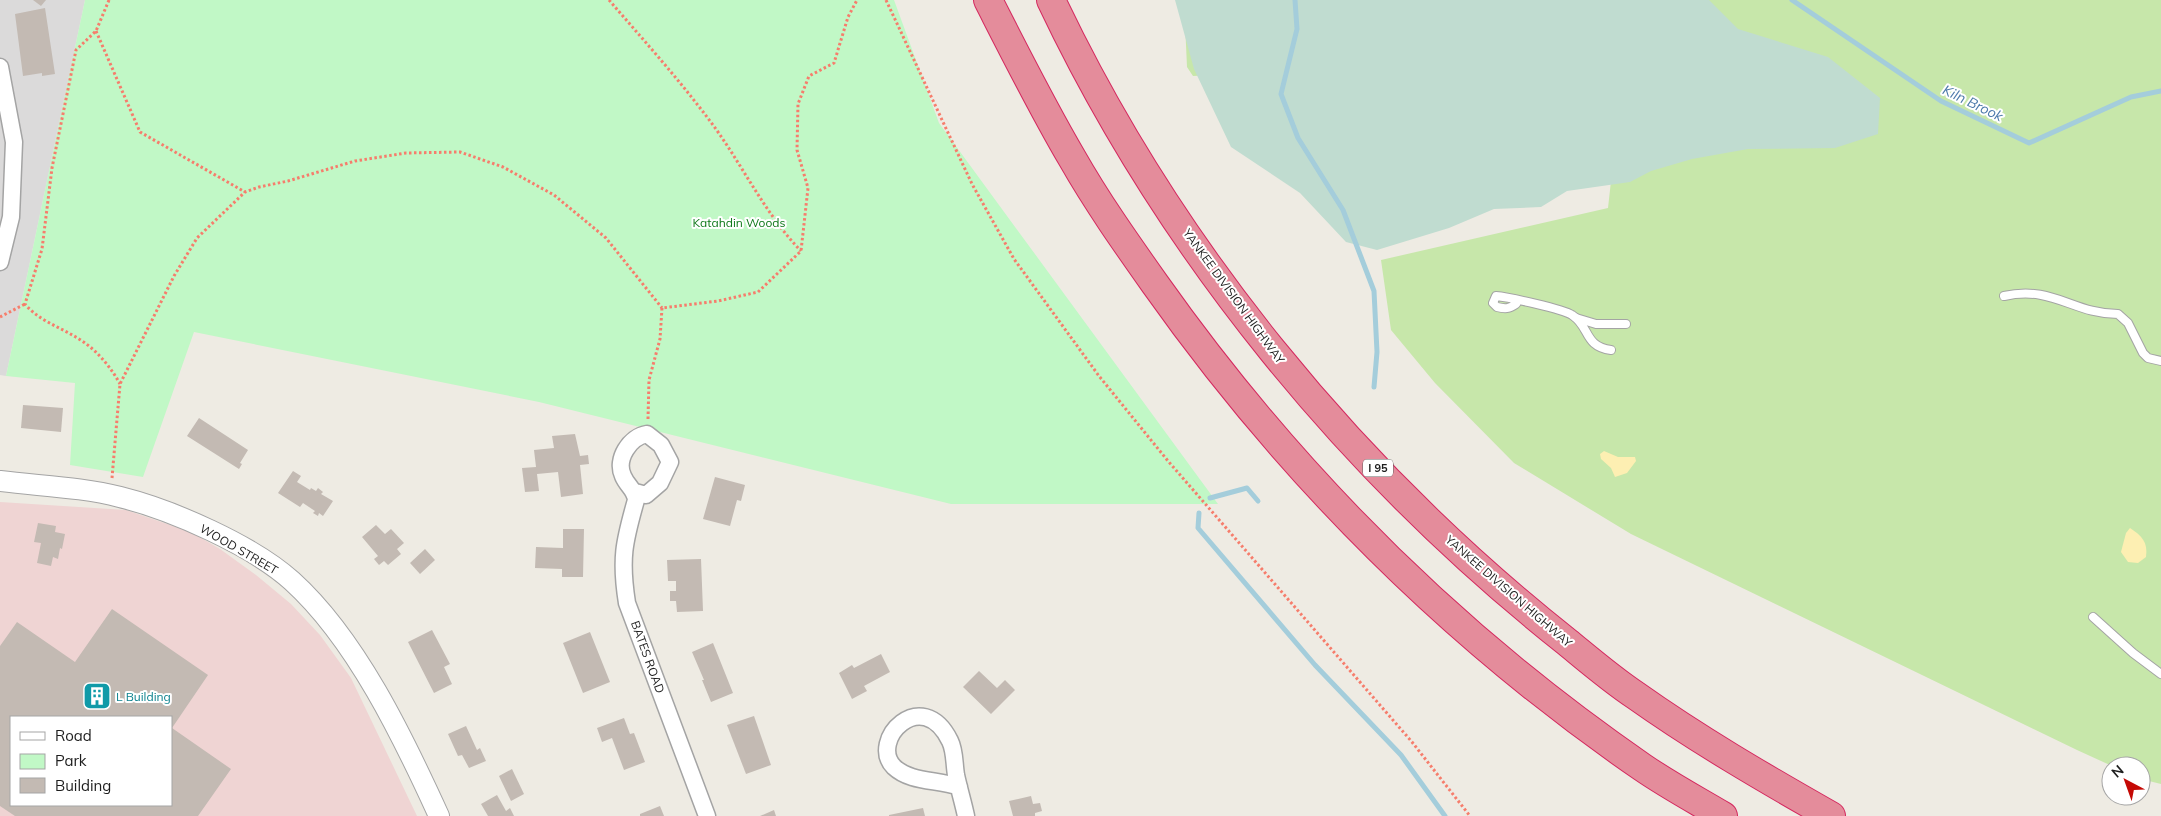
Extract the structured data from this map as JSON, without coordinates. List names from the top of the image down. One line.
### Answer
{"streets":{"highway":["YANKEE DIVISION HIGHWAY","I 95"],"street":["WOOD STREET","BATES ROAD"]},"water":["Kiln Brook"],"parks":["Katahdin Woods"],"places":{"building":["L Building"]},"legend":["Road","Park","Building"],"north":"top left"}
